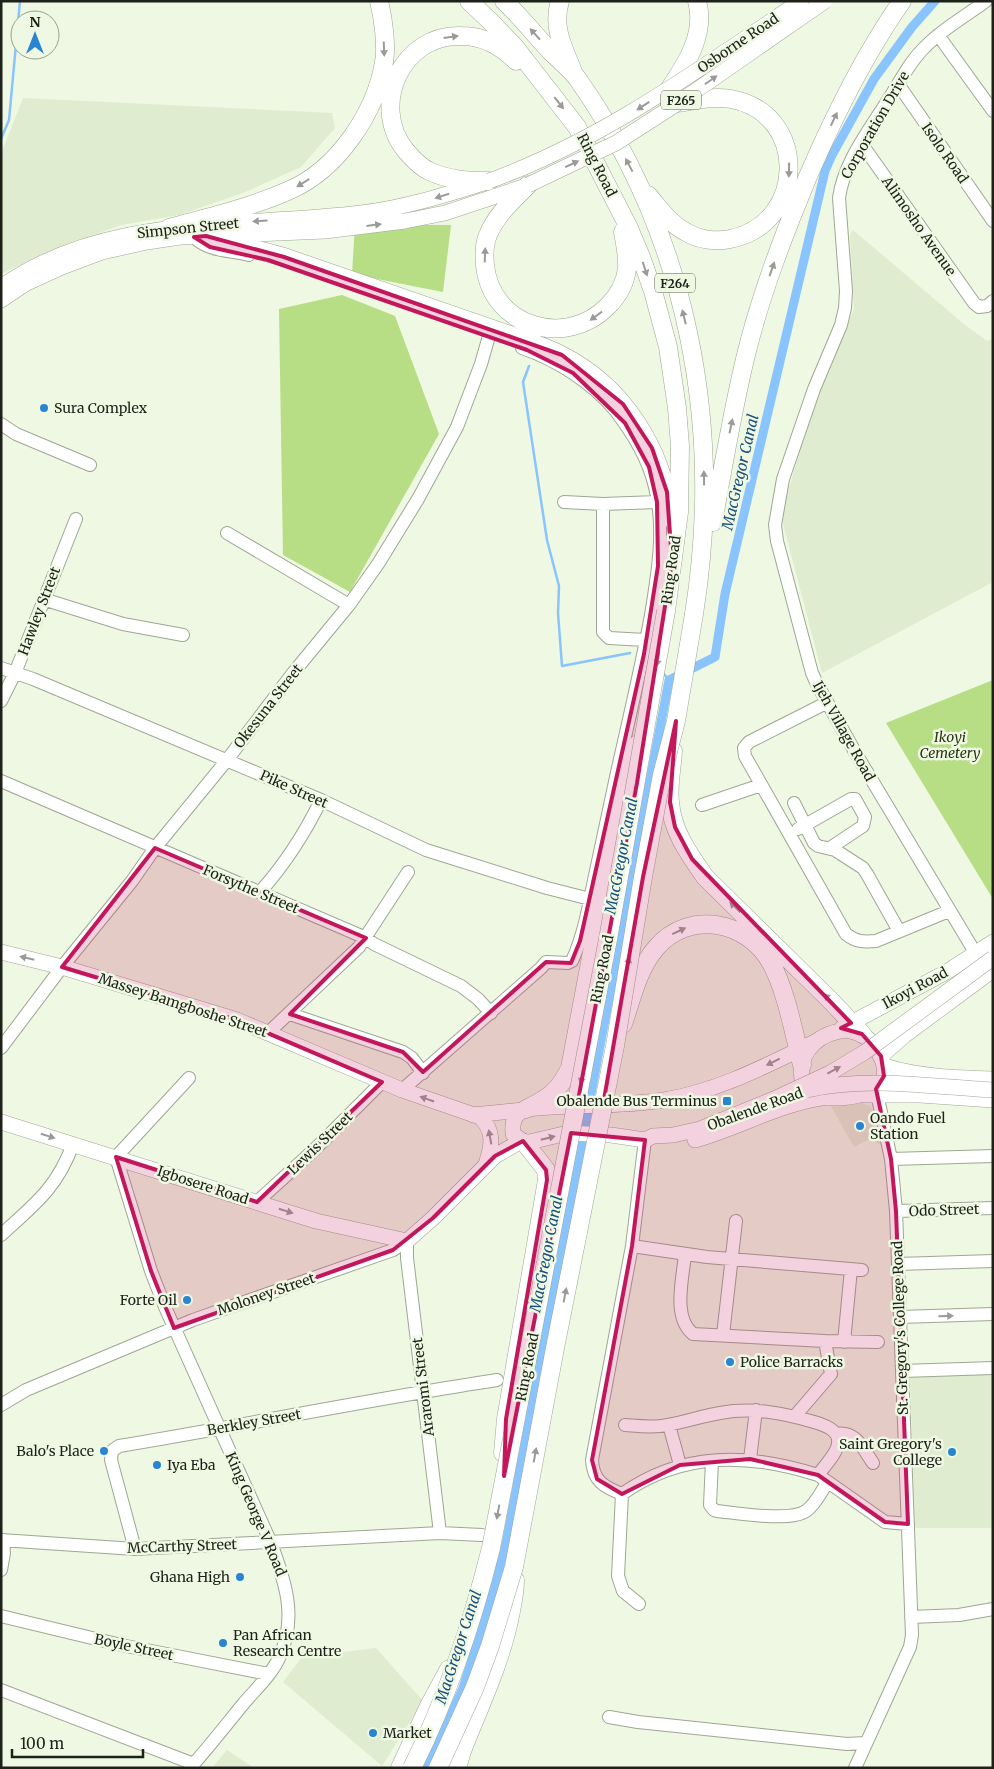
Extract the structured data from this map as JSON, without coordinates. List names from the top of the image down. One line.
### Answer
{"streets":{"highway":["F265","Ring Road","F264"],"main road":["Osborne Road","Simpson Street","Ikoyi Road","Massey Bamgboshe Street","Obalende Road","Igbosere Road","Moloney Street"],"street":["Corporation Drive","Isolo Road","Alimosho Avenue","Hawley Street","Okesuna Street","Ijeh Village Road","Pike Street","Forsythe Street","Lewis Street","Odo Street","St. Gregory's College Road","Araromi Street","Berkley Street","King George V Road","McCarthy Street","Boyle Street"]},"crossings":[["Osborne Road","F265"],["Osborne Road","Simpson Street"],["F265","Ring Road"],["Corporation Drive","Isolo Road"],["Corporation Drive","Alimosho Avenue"],["Corporation Drive","Ijeh Village Road"],["Hawley Street","Pike Street"],["Okesuna Street","Pike Street"],["Okesuna Street","Forsythe Street"],["Okesuna Street","Massey Bamgboshe Street"],["Ijeh Village Road","Ikoyi Road"],["Ikoyi Road","St. Gregory's College Road"],["Massey Bamgboshe Street","Lewis Street"],["Obalende Road","Moloney Street"],["Lewis Street","Igbosere Road"],["Igbosere Road","Moloney Street"],["Igbosere Road","Araromi Street"],["Igbosere Road","King George V Road"],["Odo Street","St. Gregory's College Road"],["Moloney Street","Araromi Street"],["Moloney Street","King George V Road"],["Araromi Street","Berkley Street"],["Araromi Street","McCarthy Street"],["Berkley Street","King George V Road"],["Berkley Street","McCarthy Street"],["King George V Road","McCarthy Street"],["King George V Road","Boyle Street"]],"one_way":["Igbosere Road"],"water":["MacGregor Canal"],"parks":["Ikoyi Cemetery"],"places":{"other":["Sura Complex","Oando Fuel Station","Forte Oil","Police Barracks","Balo's Place","Saint Gregory's College","Iya Eba","Ghana High","Pan African Research Centre","Market"],"transit":["Obalende Bus Terminus"]},"scale_bar":"100 m","north":"top"}
